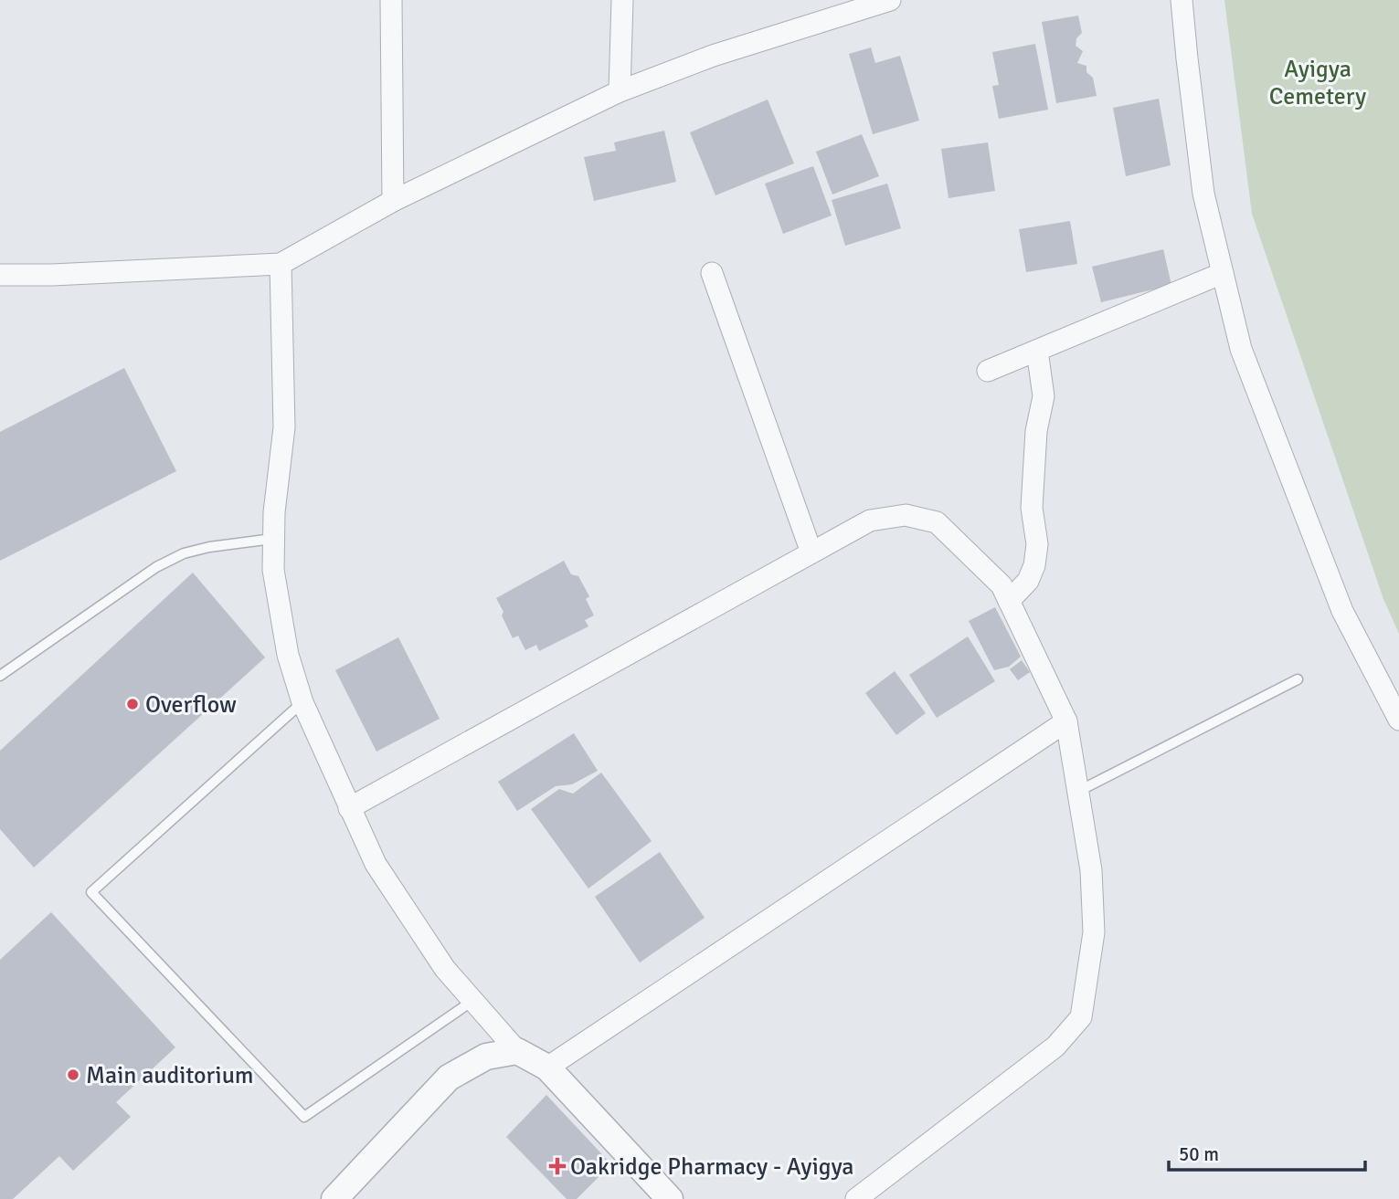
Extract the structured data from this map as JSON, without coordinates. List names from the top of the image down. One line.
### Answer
{"parks":["Ayigya Cemetery"],"places":{"other":["Overflow","Main auditorium"],"health":["Oakridge Pharmacy - Ayigya"]},"scale_bar":"50 m"}
